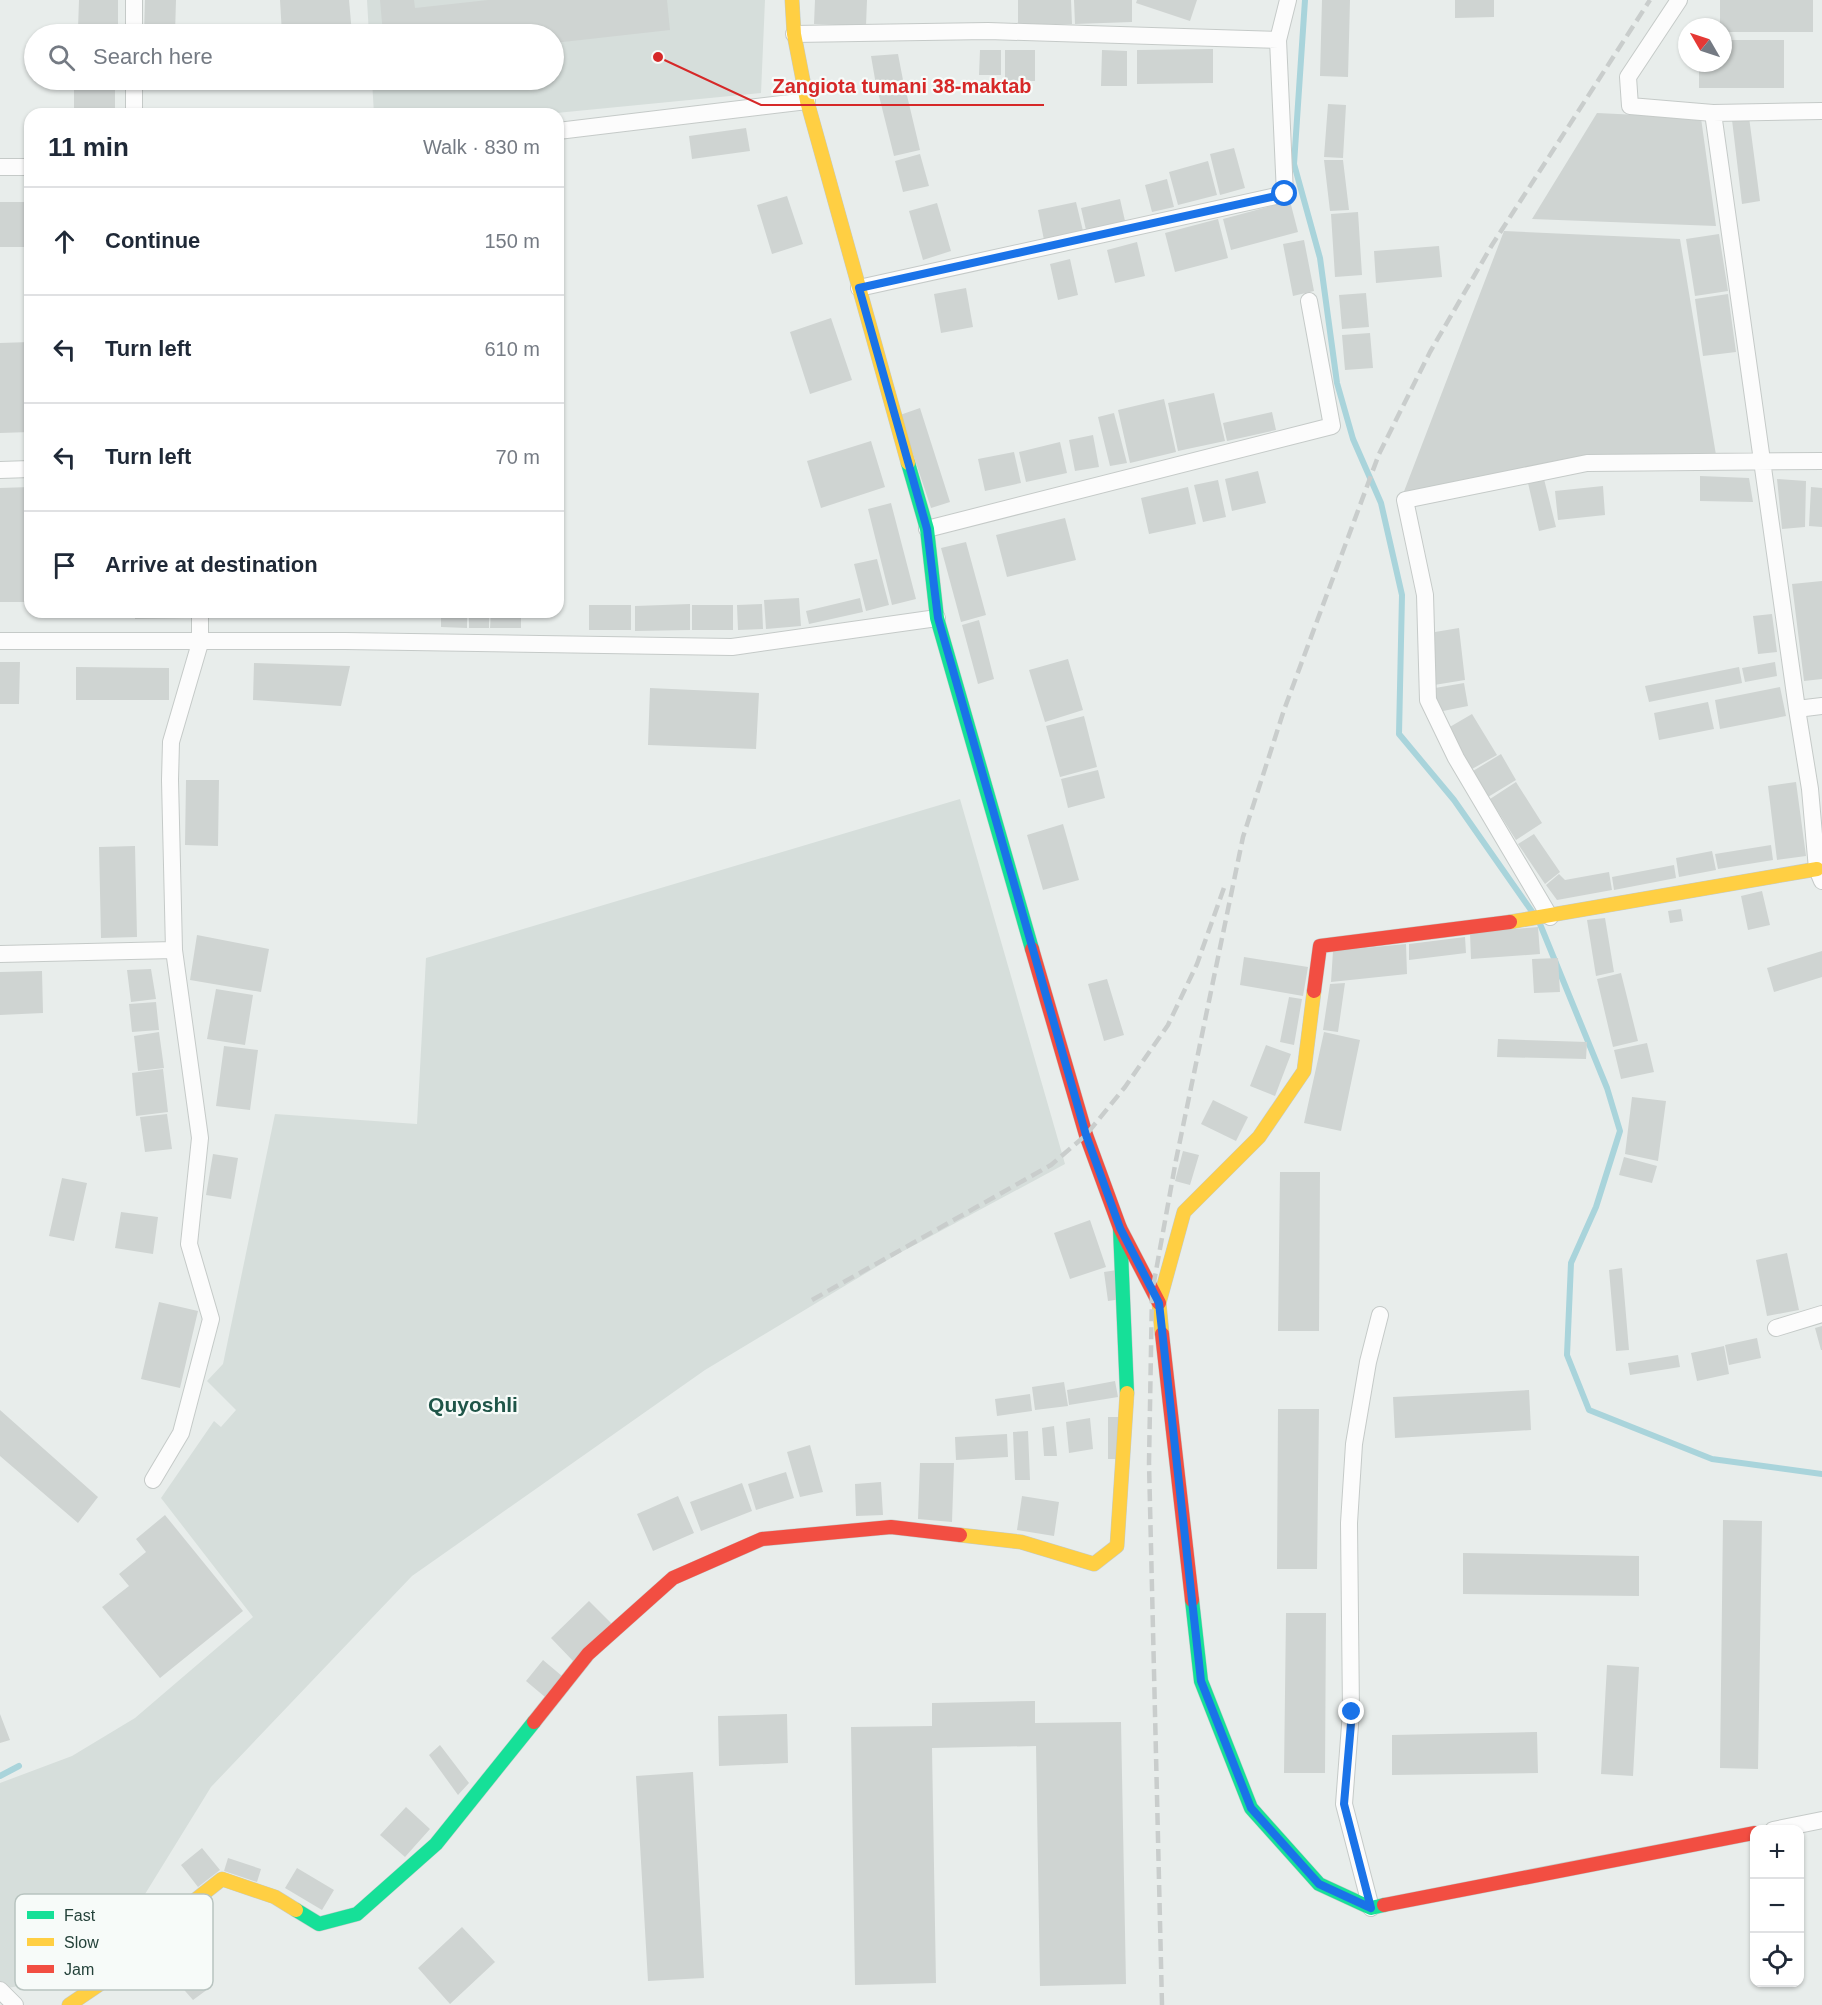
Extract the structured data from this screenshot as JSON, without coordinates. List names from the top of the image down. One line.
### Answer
{"districts":["Quyoshli"],"places":["Zangiota tumani 38-maktab"],"legend":["Fast","Slow","Jam"],"north":"top left","page":{"search":"Search here","heading":["11 min","Walk · 830 m"],"list":[["Continue","150 m"],["Turn left","610 m"],["Turn left","70 m"],"Arrive at destination"],"map_buttons":["+","−"]}}
